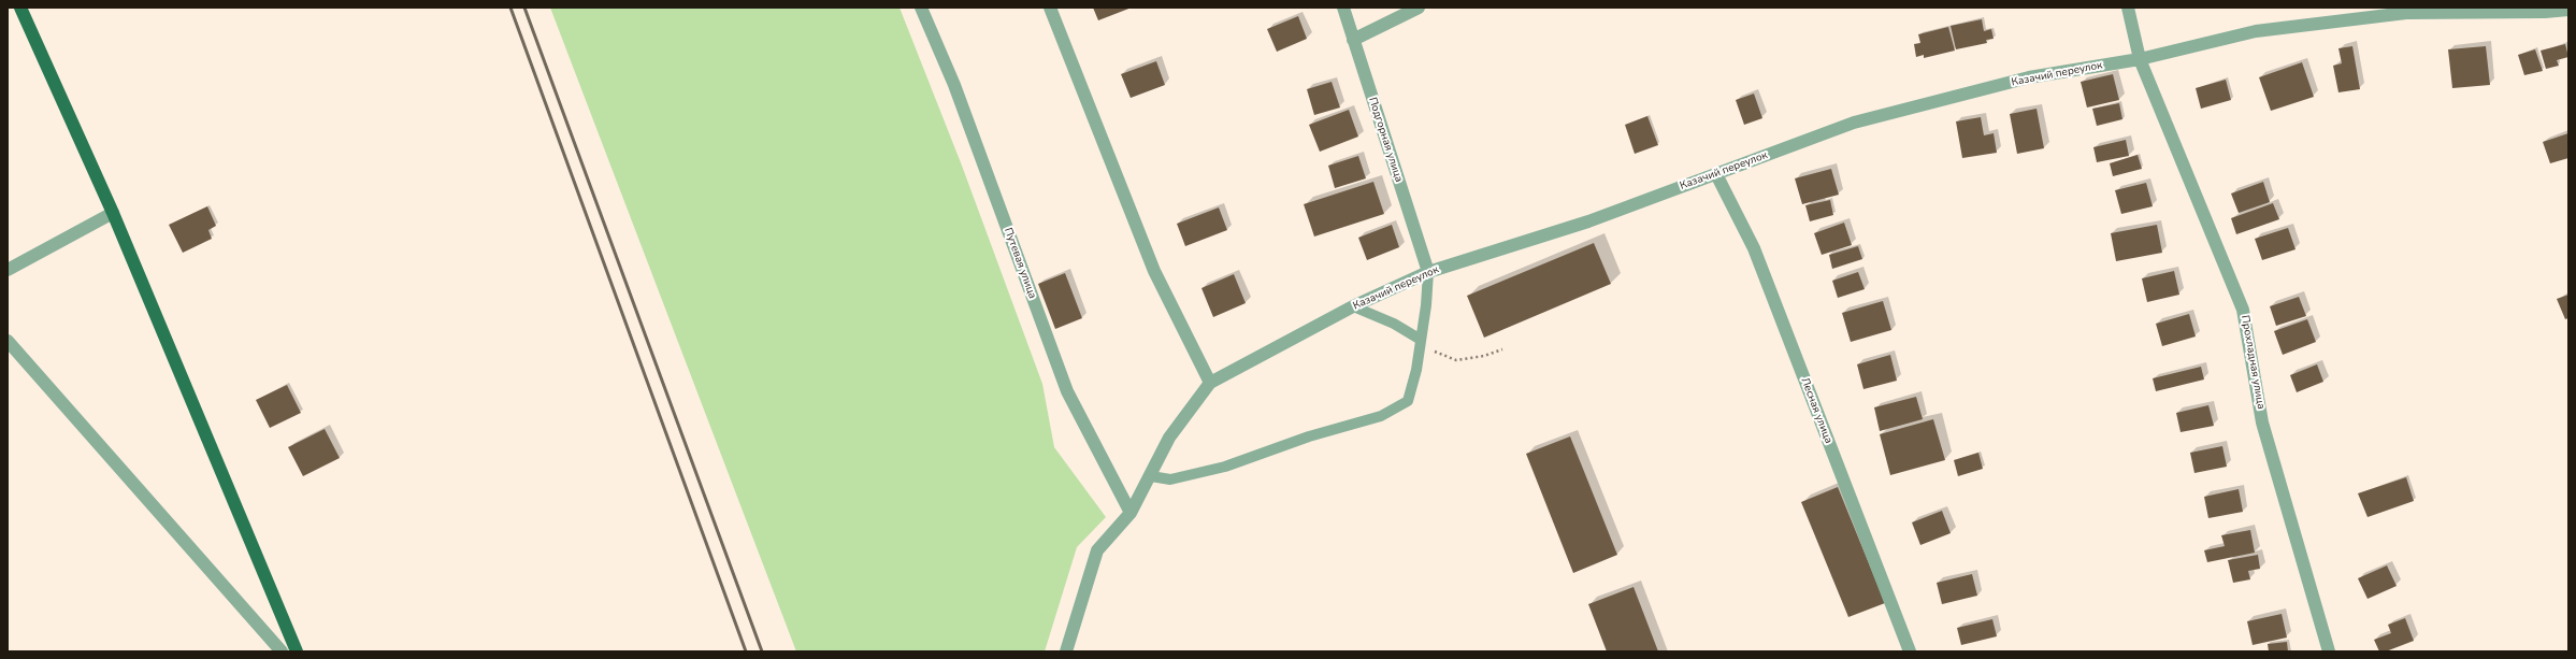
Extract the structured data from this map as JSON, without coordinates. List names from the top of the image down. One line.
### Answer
{"streets":{"street":["Казачий переулок","Подгорная улица","Путевая улица","Прохладная улица","Лесная улица"]},"crossings":[["Казачий переулок","Подгорная улица"],["Казачий переулок","Путевая улица"],["Казачий переулок","Прохладная улица"],["Казачий переулок","Лесная улица"]]}
